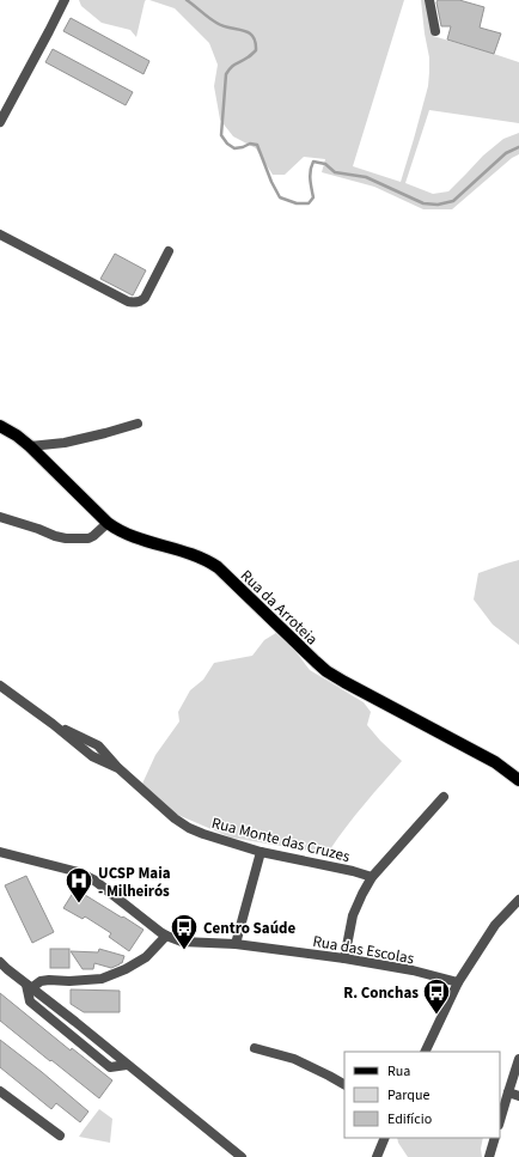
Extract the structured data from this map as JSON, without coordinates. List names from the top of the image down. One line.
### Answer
{"streets":{"main road":["Rua da Arroteia"],"street":["Rua Monte das Cruzes","Rua das Escolas"]},"places":{"hospital":["UCSP Maia - Milheirós"],"bus stop":["Centro Saúde","R. Conchas"]},"legend":["Rua","Parque","Edifício"]}
